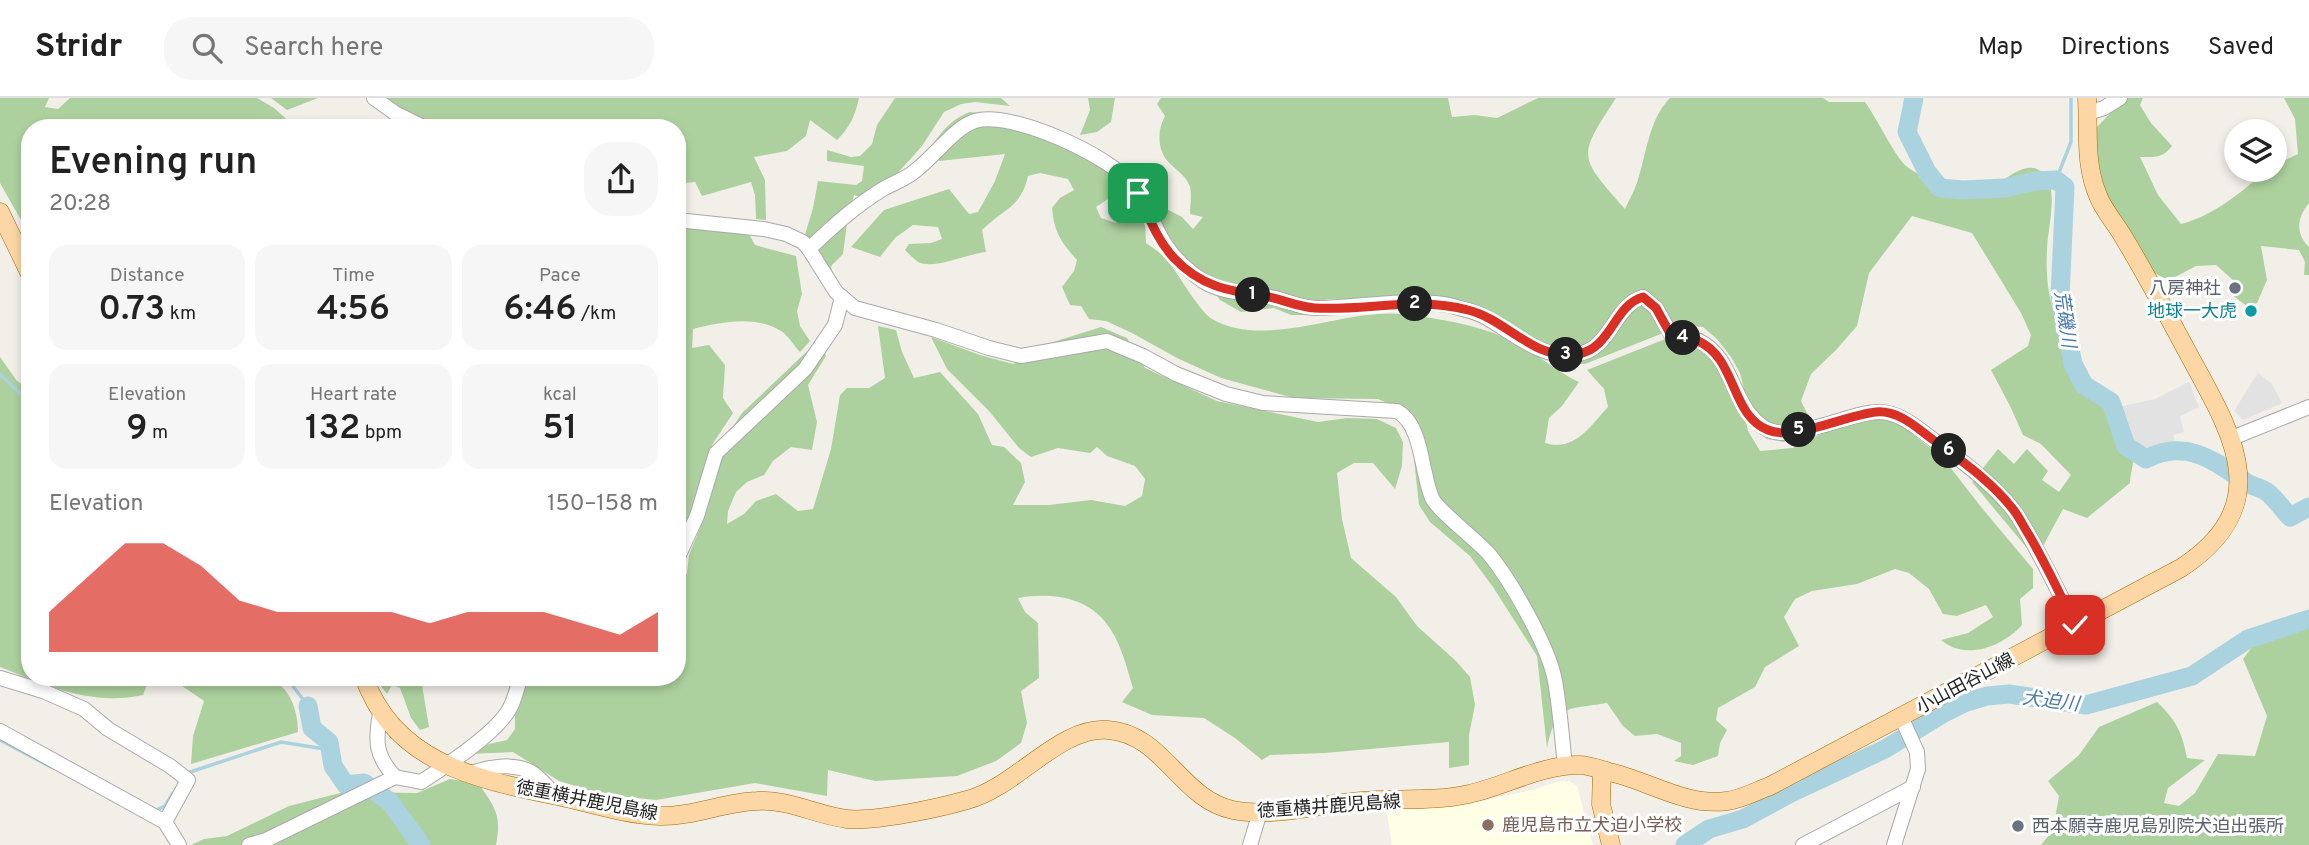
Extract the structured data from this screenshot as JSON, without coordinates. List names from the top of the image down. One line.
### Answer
{"streets":{"main road":["小山田谷山線","徳重横井鹿児島線"]},"crossings":[["小山田谷山線","徳重横井鹿児島線"]],"water":["荒磯川","犬迫川"],"places":["八房神社","地球一大虎","鹿児島市立犬迫小学校","西本願寺鹿児島別院犬迫出張所"],"page":{"header":"Stridr","search":"Search here","nav":["Map","Directions","Saved"],"heading":["Evening run","20:28"],"stats":[["Distance","0.73 km"],["Time","4:56"],["Pace","6:46 /km"],["Elevation","9 m"],["Heart rate","132 bpm"],["kcal","51"]],"pins":["1","2","4","3","5","6"],"chart":["Elevation","150–158 m"]}}
